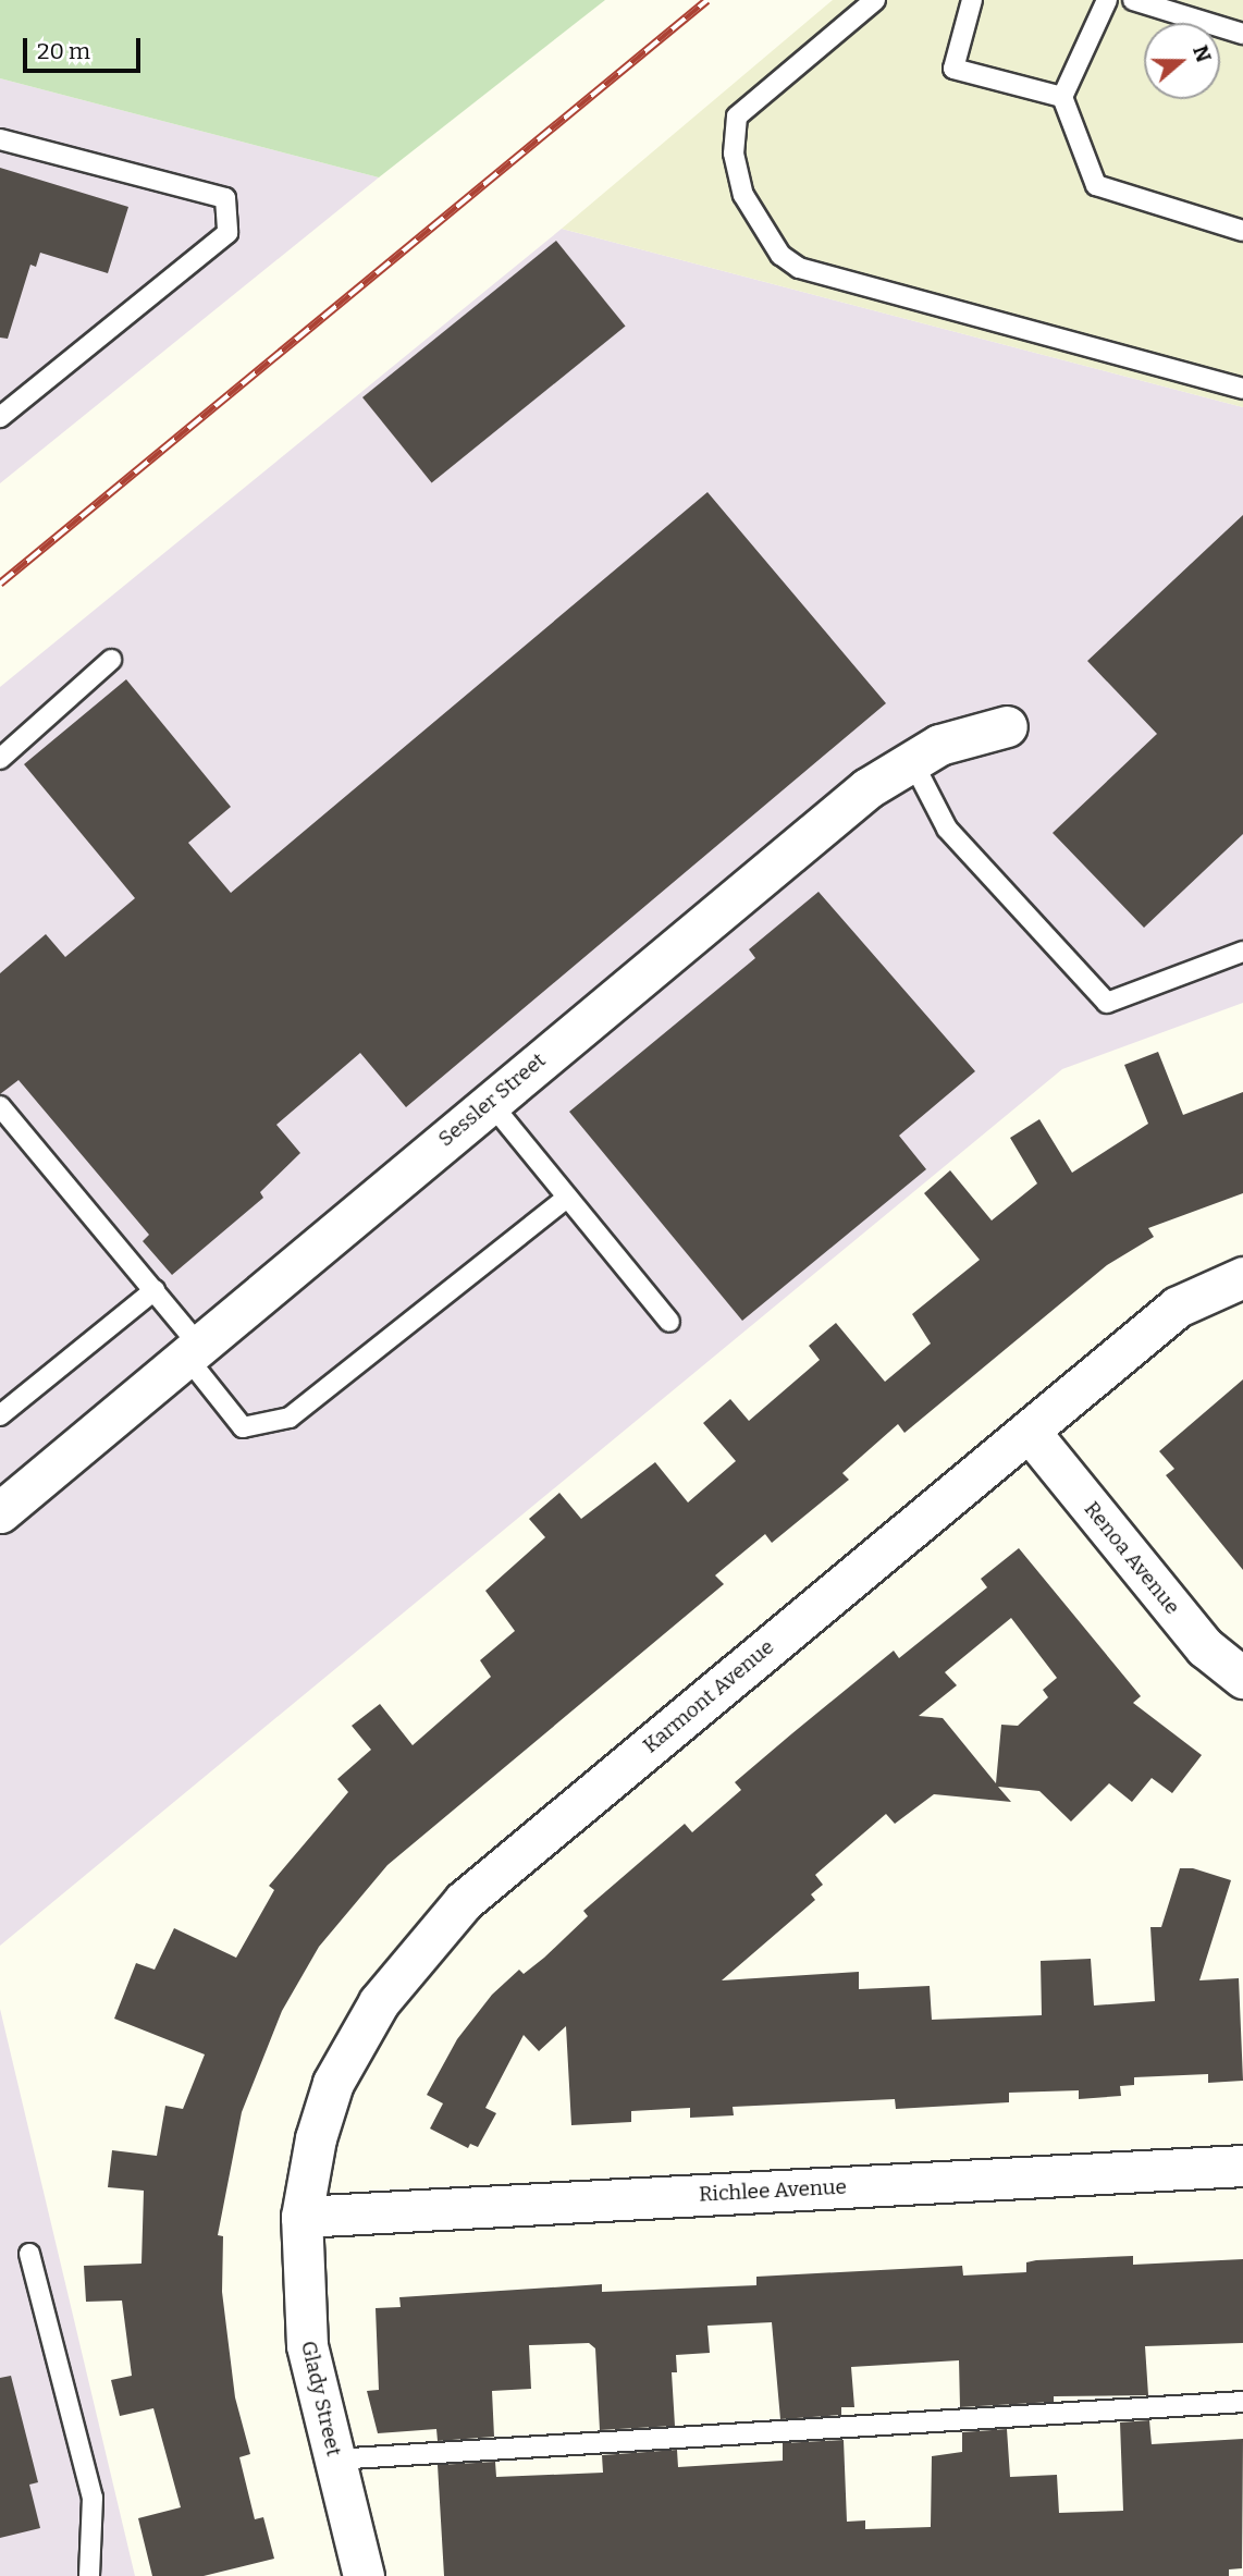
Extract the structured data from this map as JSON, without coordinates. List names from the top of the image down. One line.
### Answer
{"streets":{"street":["Sessler Street","Renoa Avenue","Karmont Avenue","Richlee Avenue","Glady Street"]},"crossings":[["Renoa Avenue","Karmont Avenue"],["Karmont Avenue","Richlee Avenue"],["Karmont Avenue","Glady Street"],["Richlee Avenue","Glady Street"]],"scale_bar":"20 m","north":"right"}
